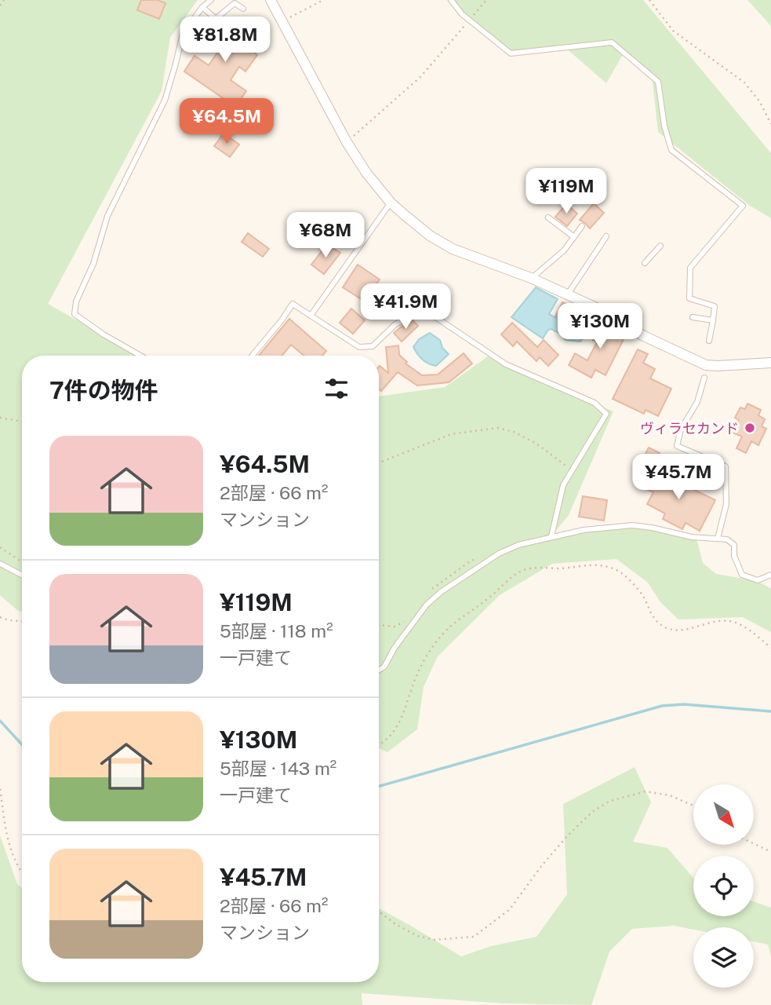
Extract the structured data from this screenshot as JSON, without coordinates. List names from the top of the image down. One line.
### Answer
{"places":["ヴィラセカンド"],"north":"bottom right","page":{"price":["¥81.8M","¥64.5M","¥119M","¥68M","¥41.9M","¥130M","¥45.7M"],"heading":"7件の物件","list":[{"name":"¥64.5M","note":"2部屋 · 66 m² · マンション"},{"name":"¥119M","note":"5部屋 · 118 m² · 一戸建て"},{"name":"¥130M","note":"5部屋 · 143 m² · 一戸建て"},{"name":"¥45.7M","note":"2部屋 · 66 m² · マンション"}]}}
